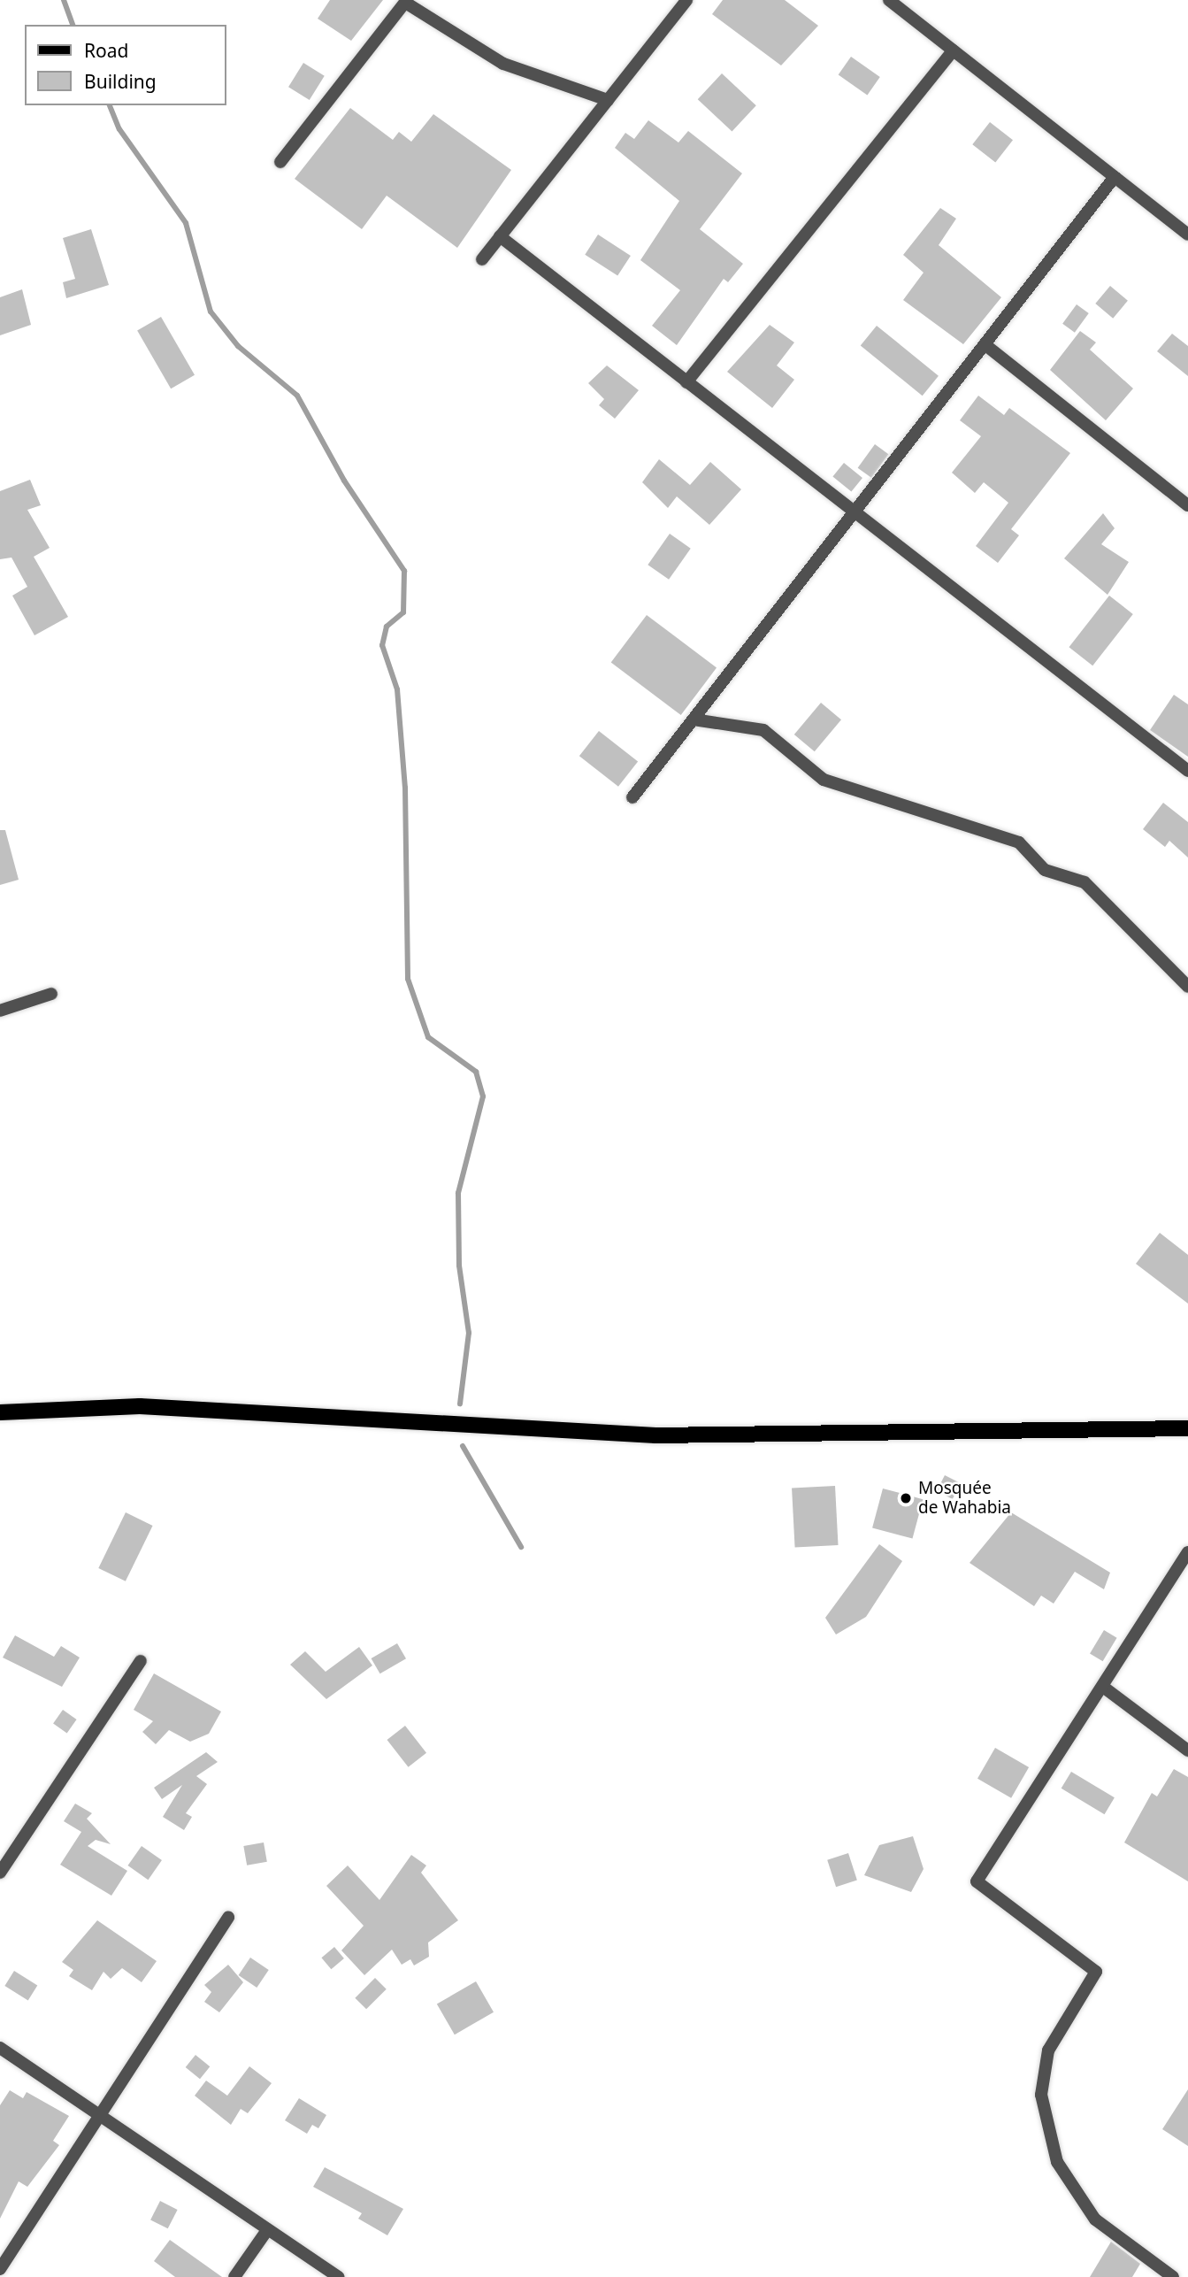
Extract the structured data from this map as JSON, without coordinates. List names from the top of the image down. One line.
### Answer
{"places":["Mosquée de Wahabia"],"legend":["Road","Building"]}
